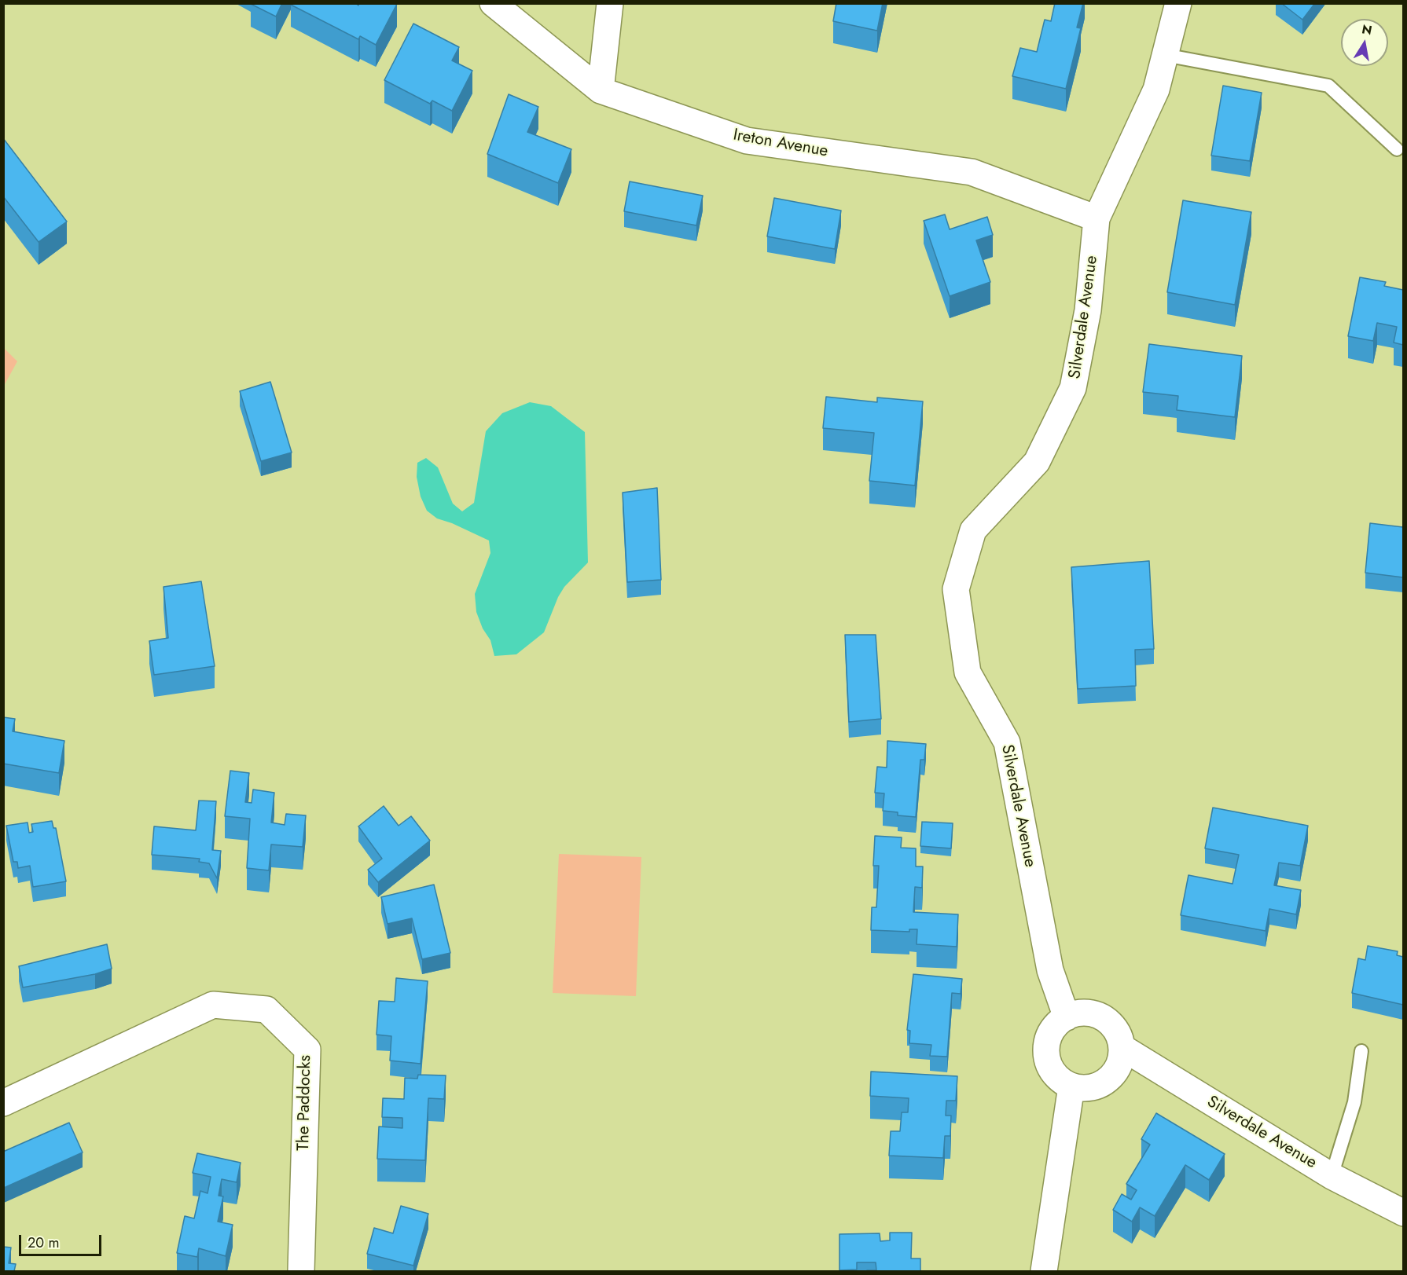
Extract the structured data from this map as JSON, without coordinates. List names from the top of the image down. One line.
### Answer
{"streets":{"street":["Ireton Avenue","Silverdale Avenue","The Paddocks"]},"crossings":[["Ireton Avenue","Silverdale Avenue"]],"scale_bar":"20 m","north":"top"}
